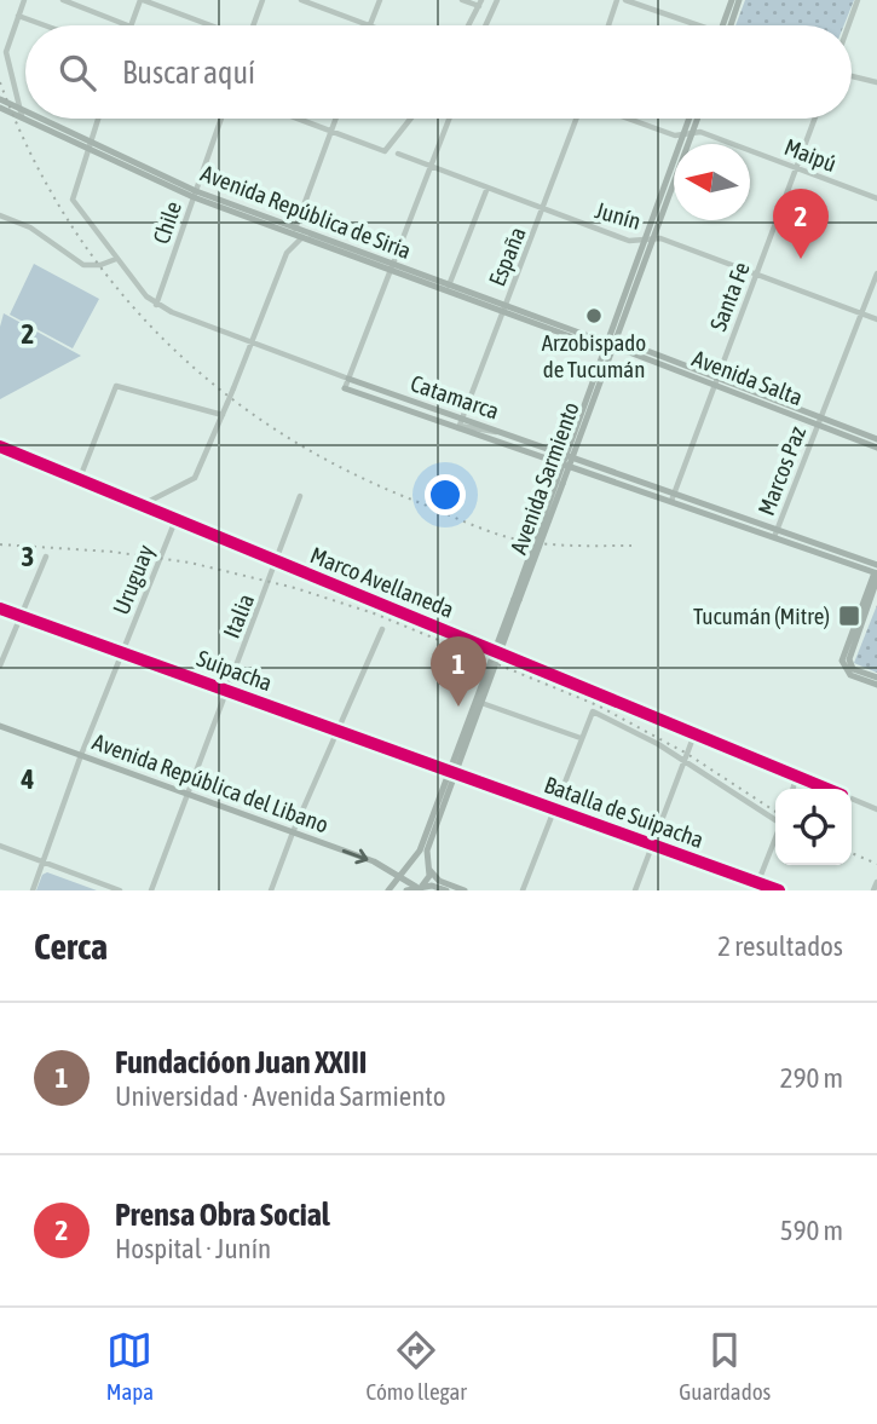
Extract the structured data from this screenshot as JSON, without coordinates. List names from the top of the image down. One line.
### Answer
{"streets":{"main road":["Avenida República de Siria","Avenida Salta","Catamarca","Avenida Sarmiento","Avenida República del Libano"],"street":["Maipú","Junín","Chile","España","Santa Fe","Marcos Paz","Uruguay","Marco Avellaneda","Italia","Suipacha","Batalla de Suipacha"]},"crossings":[["Maipú","Santa Fe"],["Maipú","Avenida Sarmiento"],["Avenida República de Siria","Chile"],["Avenida República de Siria","España"],["Avenida República de Siria","Avenida Salta"],["Avenida República de Siria","Catamarca"],["Avenida República de Siria","Avenida Sarmiento"],["Junín","España"],["Junín","Santa Fe"],["Junín","Marcos Paz"],["Junín","Avenida Sarmiento"],["Chile","Catamarca"],["España","Catamarca"],["Santa Fe","Avenida Salta"],["Santa Fe","Catamarca"],["Avenida Salta","Marcos Paz"],["Avenida Salta","Avenida Sarmiento"],["Catamarca","Marcos Paz"],["Catamarca","Avenida Sarmiento"],["Avenida Sarmiento","Marco Avellaneda"],["Avenida Sarmiento","Suipacha"],["Avenida Sarmiento","Avenida República del Libano"],["Avenida Sarmiento","Batalla de Suipacha"],["Uruguay","Marco Avellaneda"],["Uruguay","Suipacha"],["Uruguay","Avenida República del Libano"],["Marco Avellaneda","Italia"],["Italia","Suipacha"],["Italia","Avenida República del Libano"],["Suipacha","Batalla de Suipacha"]],"places":{"other":["Arzobispado de Tucumán"],"transit":["Tucumán (Mitre)"]},"north":"left","page":{"search":"Buscar aquí","pins":["2","1"],"heading":["Cerca","2 resultados"],"list":[{"mark":"1","name":"Fundacióon Juan XXIII","note":"Universidad · Avenida Sarmiento","value":"290 m"},{"mark":"2","name":"Prensa Obra Social","note":"Hospital · Junín","value":"590 m"}],"nav":["Mapa","Cómo llegar","Guardados"]},"grid":{"rows":["2","3","4"]}}
